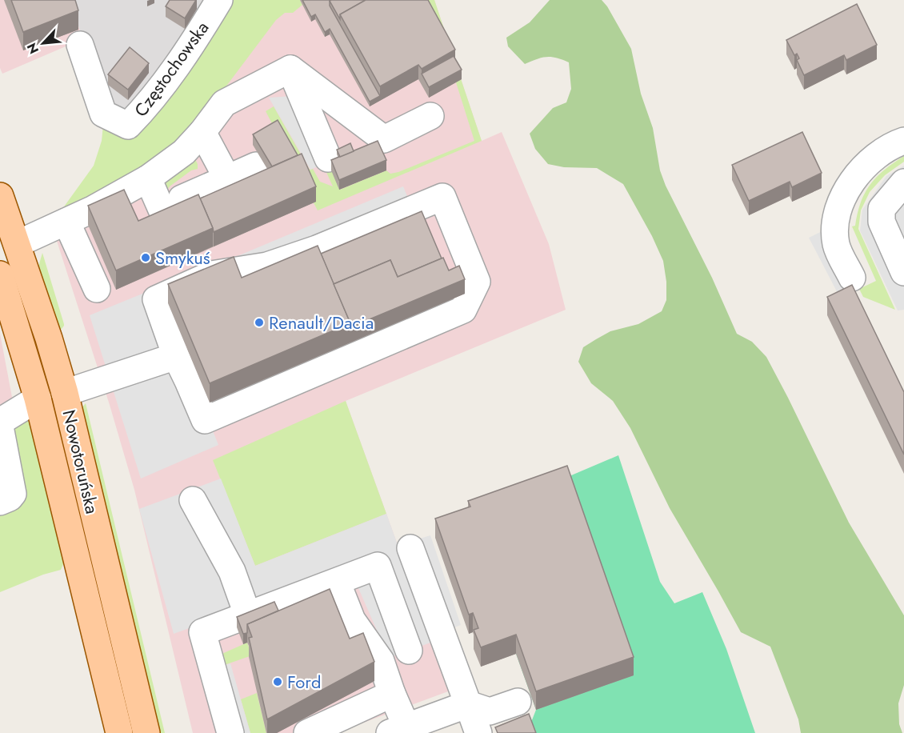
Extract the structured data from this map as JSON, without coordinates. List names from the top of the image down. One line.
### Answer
{"streets":{"main road":["Nowotoruńska"],"street":["Częstochowska"]},"places":["Smykuś","Renault/Dacia","Ford"],"north":"bottom left"}
